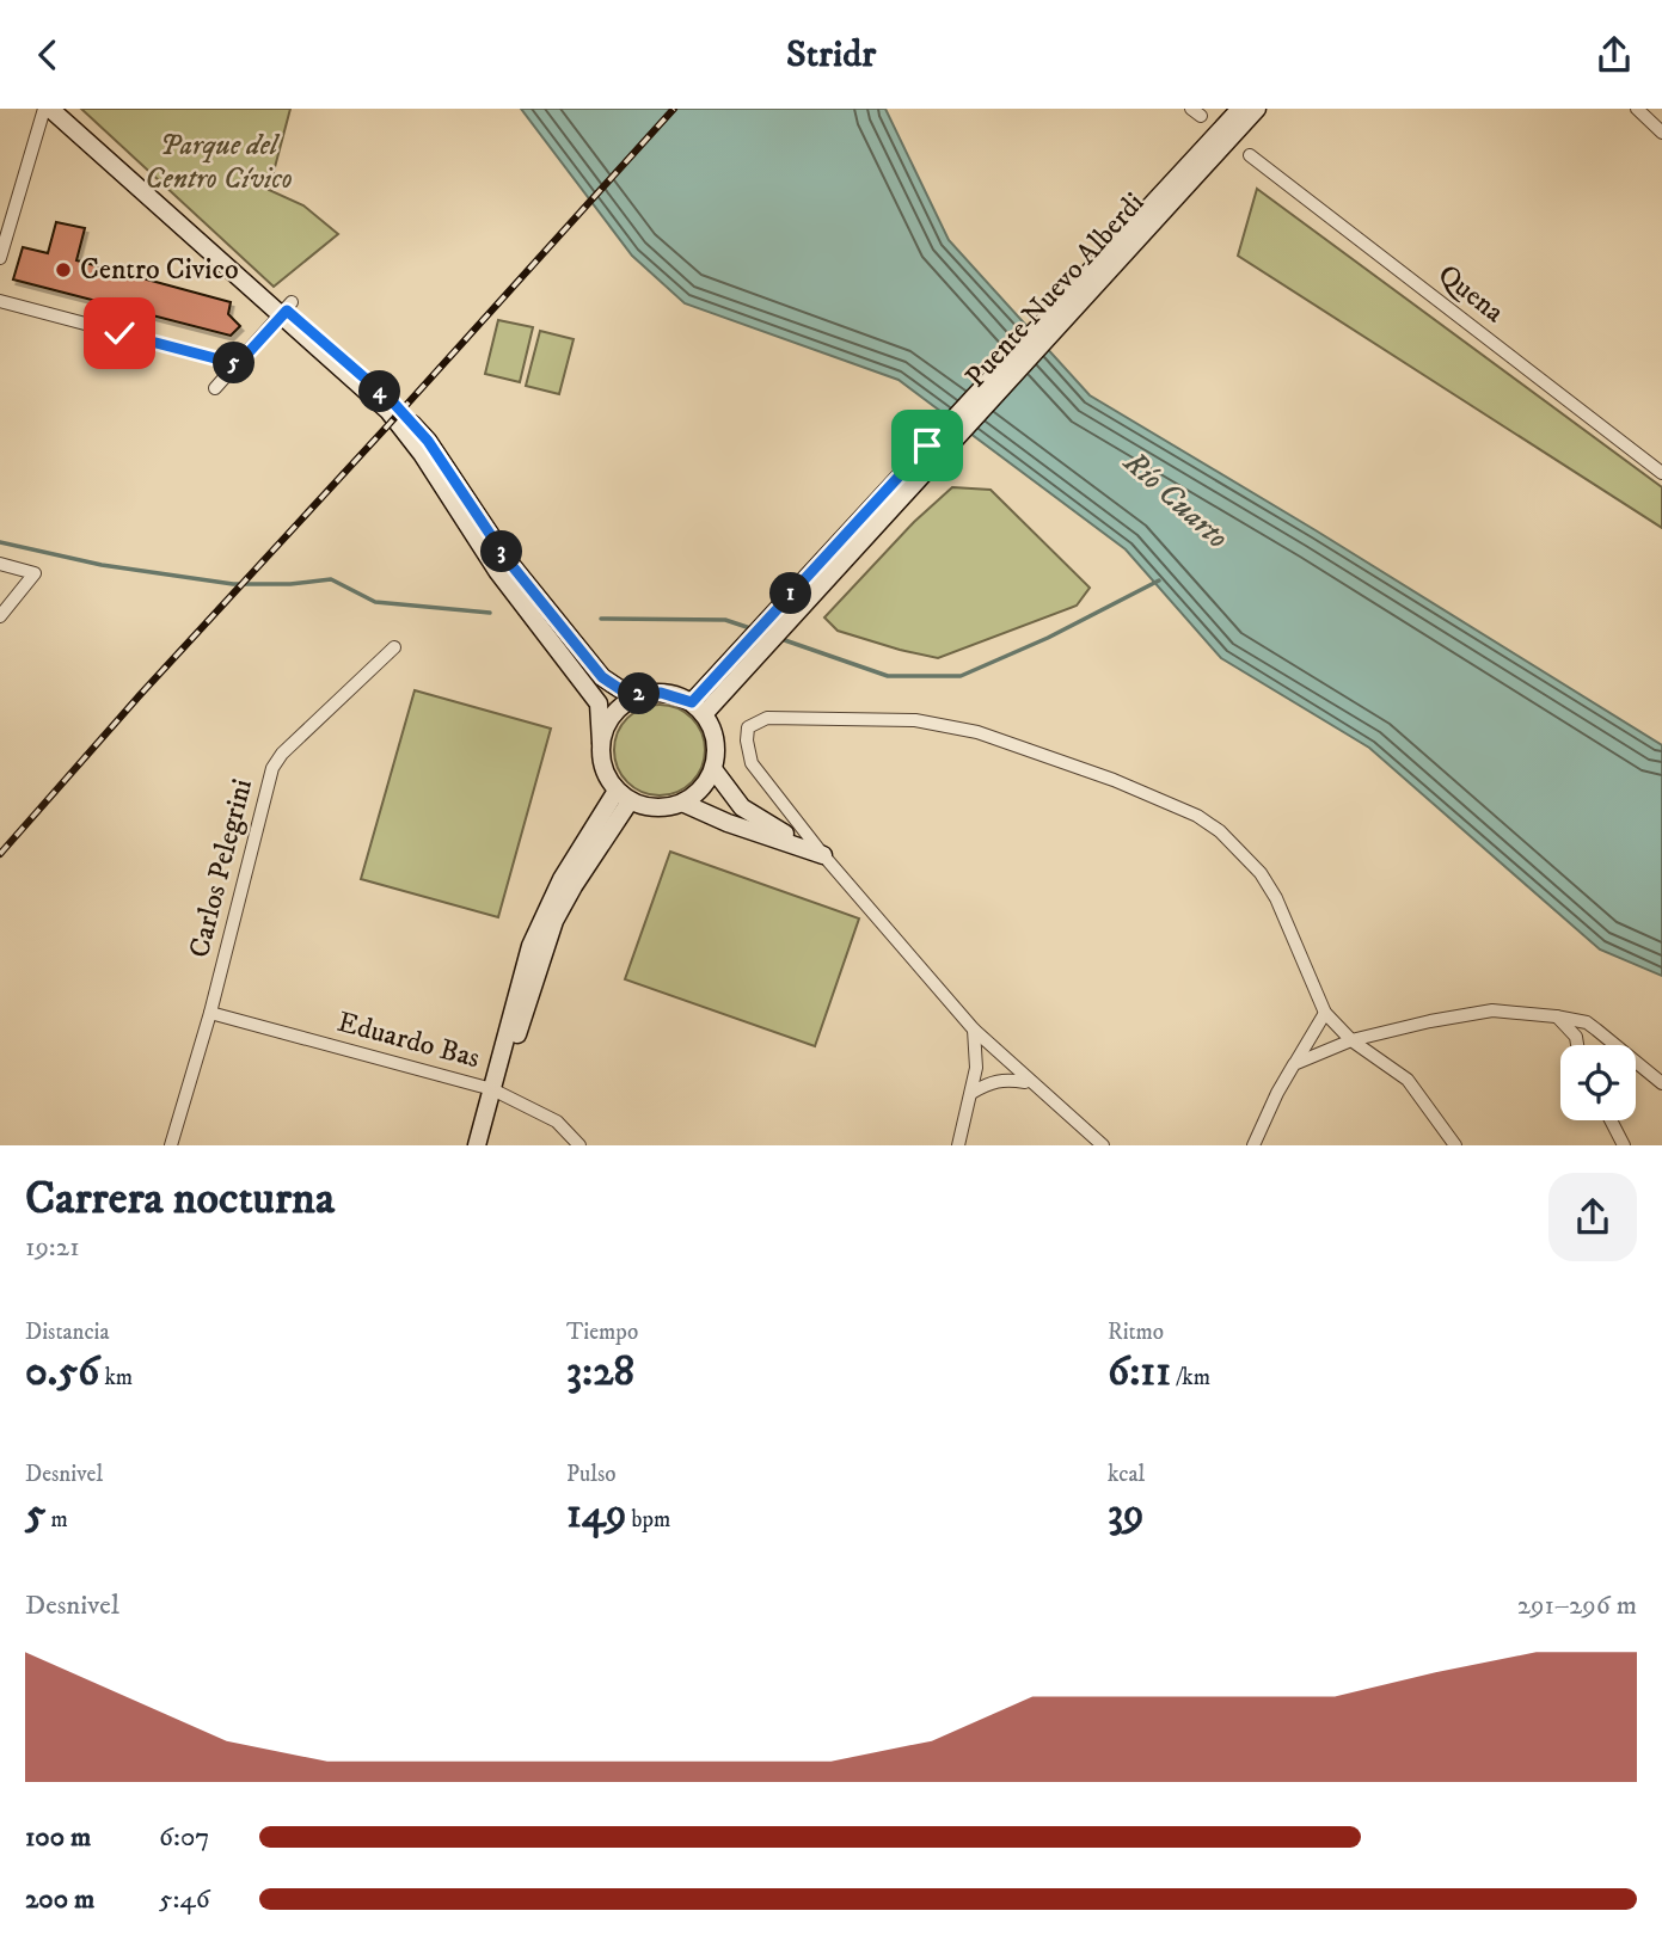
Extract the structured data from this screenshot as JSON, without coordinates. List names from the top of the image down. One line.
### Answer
{"streets":{"main road":["Puente Nuevo Alberdi"],"street":["Quena","Carlos Pelegrini","Eduardo Bas"]},"crossings":[["Carlos Pelegrini","Eduardo Bas"]],"water":["Río Cuarto"],"parks":["Parque del Centro Cívico"],"places":["Centro Civico"],"page":{"header":"Stridr","pins":["5","4","3","1","2"],"heading":["Carrera nocturna","19:21"],"stats":[["Distancia","0.56 km"],["Tiempo","3:28"],["Ritmo","6:11 /km"],["Desnivel","5 m"],["Pulso","149 bpm"],["kcal","39"]],"chart":["Desnivel","291–296 m"],"list":[{"name":"100 m","note":"6:07"},{"name":"200 m","note":"5:46"}]}}
